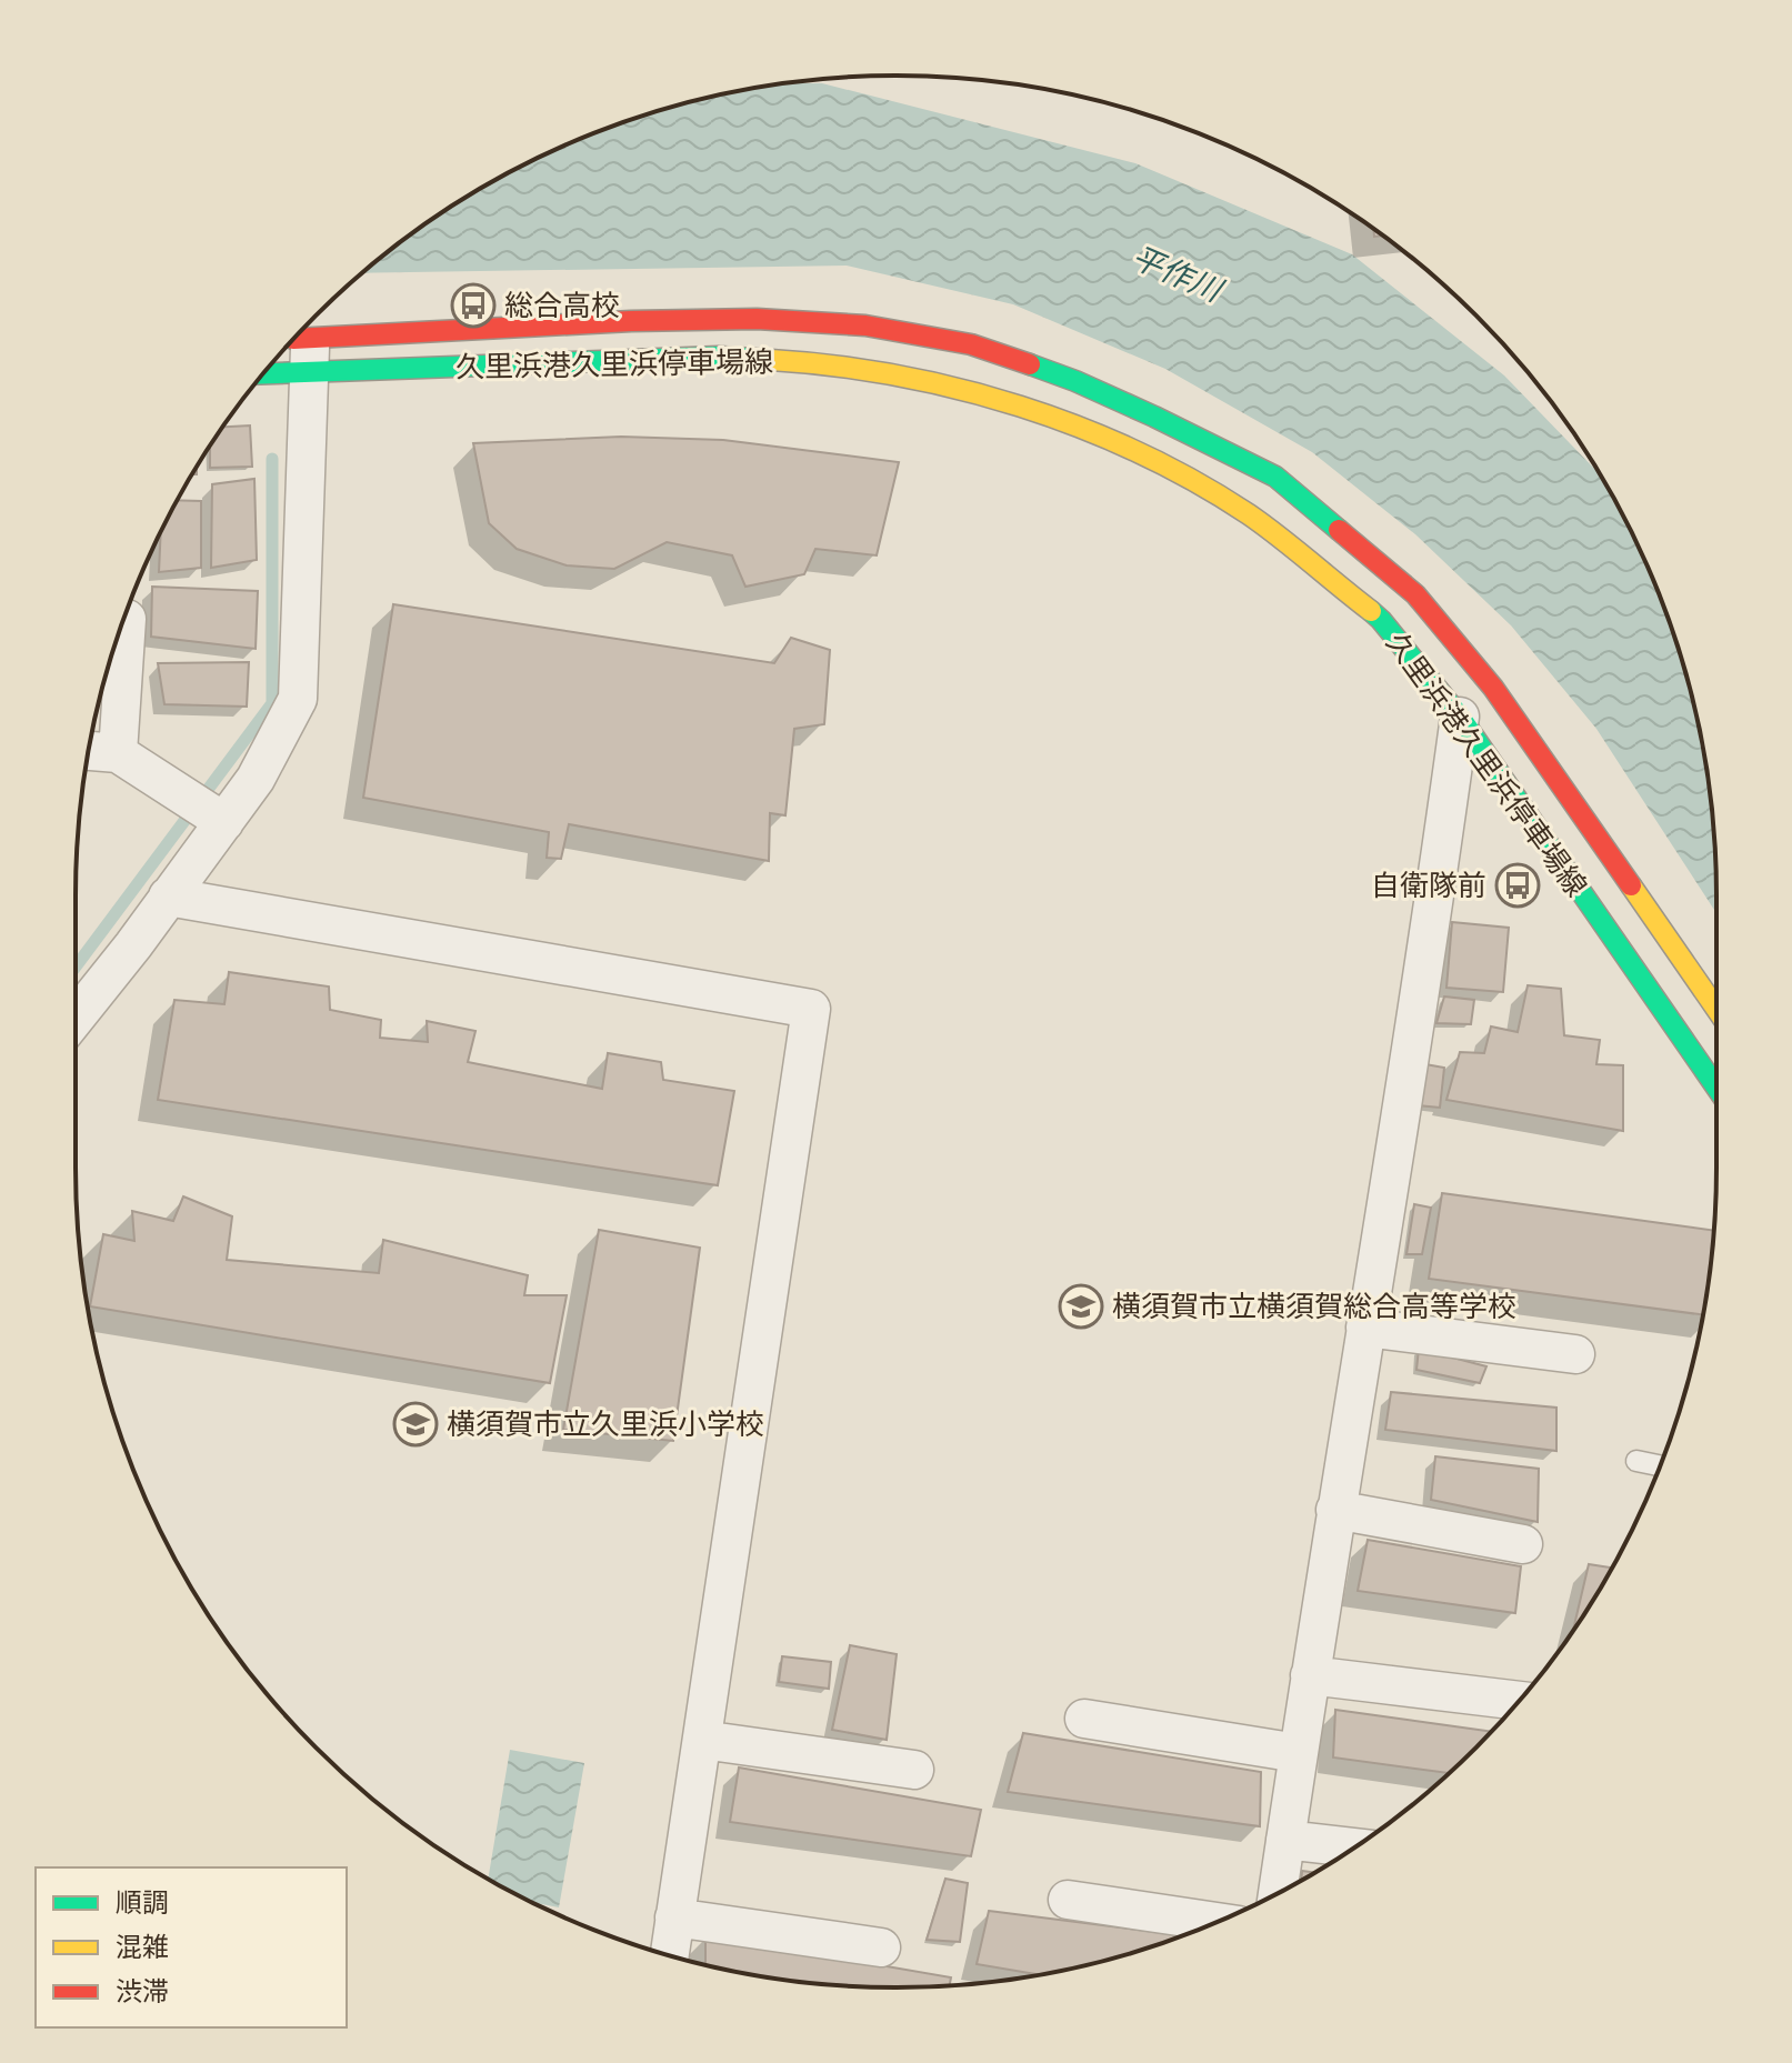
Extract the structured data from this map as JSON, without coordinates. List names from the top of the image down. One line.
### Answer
{"streets":{"main road":["久里浜港久里浜停車場線"]},"water":["平作川"],"places":{"bus stop":["総合高校","自衛隊前"],"school or university":["横須賀市立横須賀総合高等学校","横須賀市立久里浜小学校"]},"legend":["順調","混雑","渋滞"]}
